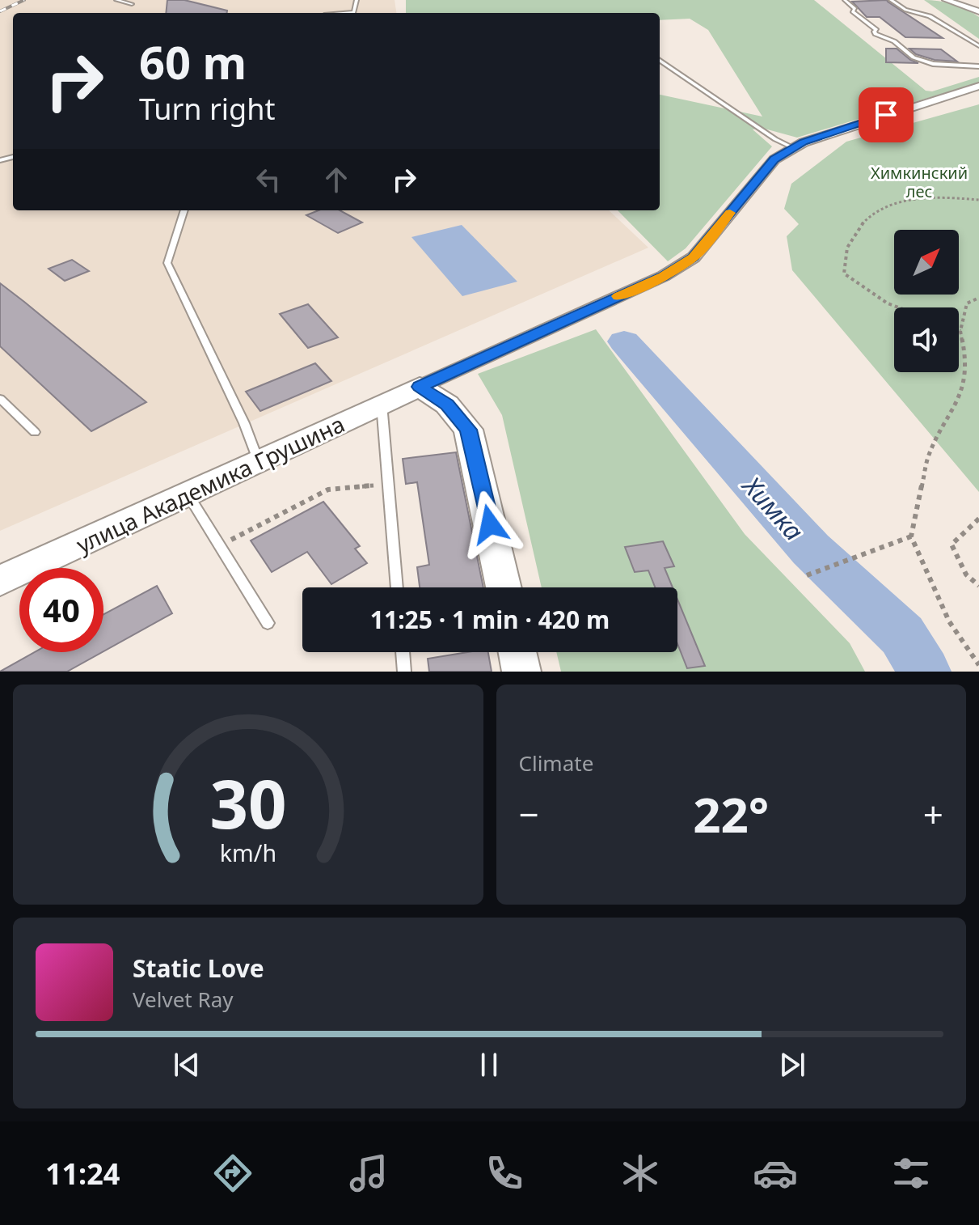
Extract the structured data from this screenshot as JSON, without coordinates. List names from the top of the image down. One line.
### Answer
{"streets":{"street":["улица Академика Грушина"]},"water":["Химка"],"parks":["Химкинский лес"],"north":"top right","page":{"turn":["60 m","Turn right"],"limit":"40","trip":"11:25 · 1 min · 420 m","tile":"Climate","heat":["−","22°","+"],"song":["Static Love","Velvet Ray"],"tabs":"11:24","gauge":["30","km/h"]}}
